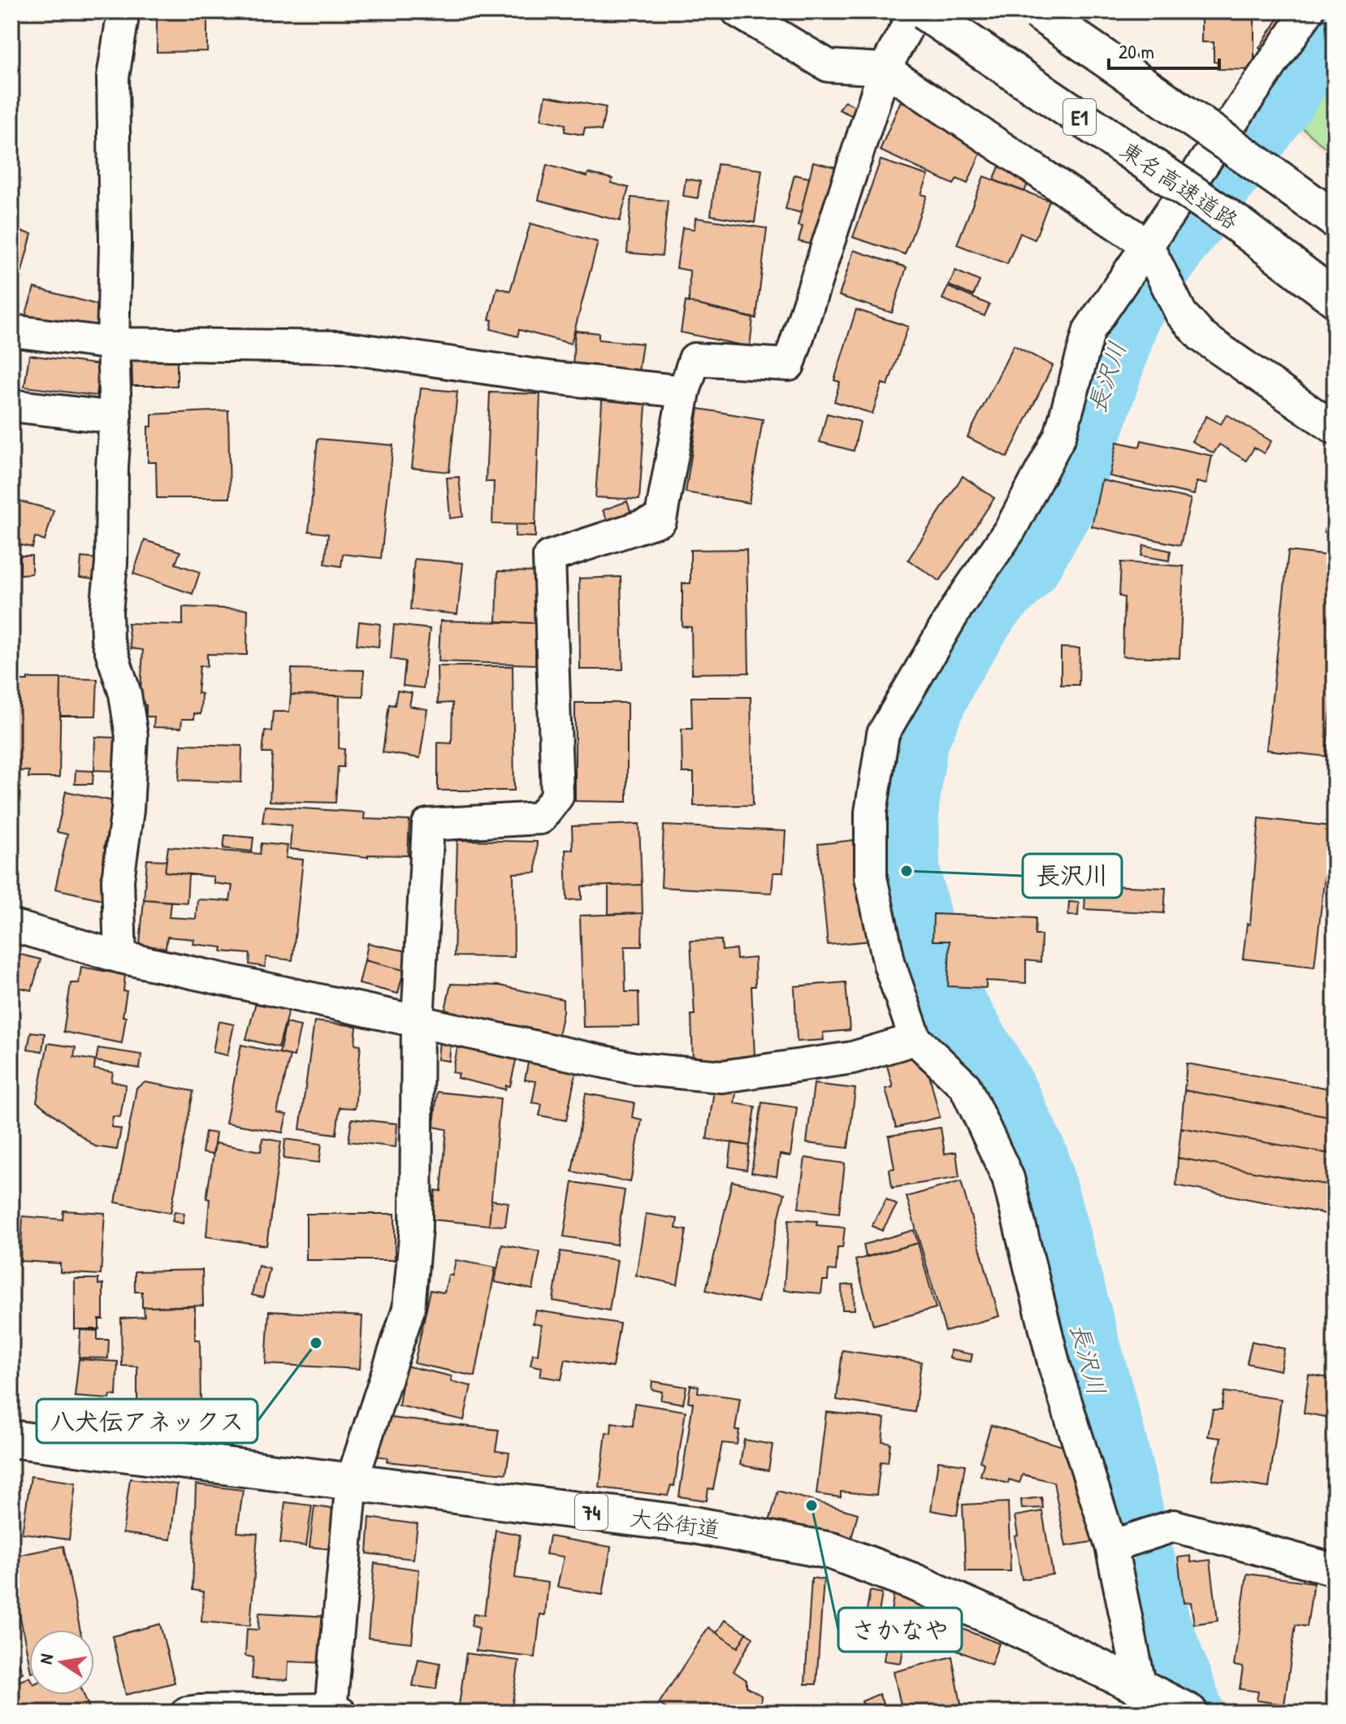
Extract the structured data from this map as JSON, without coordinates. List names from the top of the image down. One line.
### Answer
{"streets":{"main road":["E1","東名高速道路","74","大谷街道"]},"water":["長沢川"],"places":["長沢川","八犬伝アネックス","さかなや"],"scale_bar":"20 m","north":"left"}
